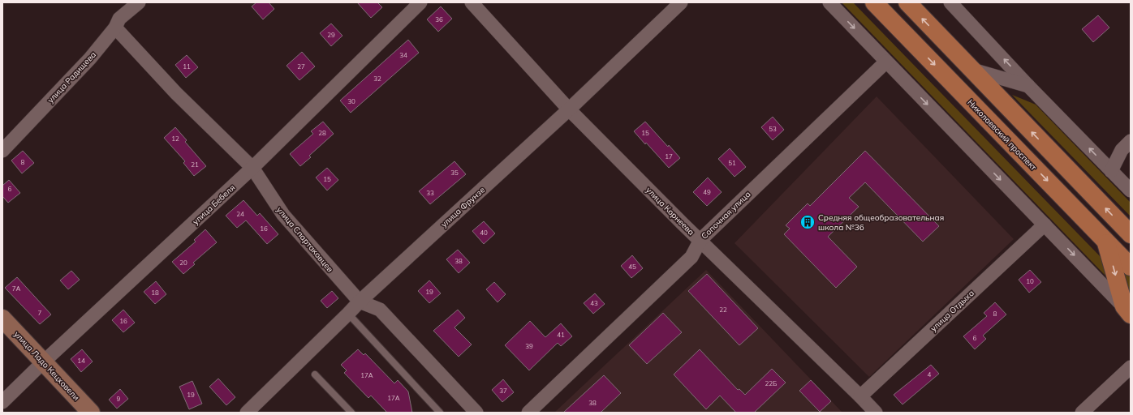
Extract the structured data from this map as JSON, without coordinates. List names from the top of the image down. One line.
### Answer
{"streets":{"main road":["Николаевский проспект","улица Ладо Кецховели"],"street":["улица Радищева","улица Бебеля","улица Фрунзе","улица Корнеева","Сопочная улица","улица Спартаковцев","улица Отдыха"]},"crossings":[["улица Радищева","улица Спартаковцев"],["улица Бебеля","улица Спартаковцев"],["улица Бебеля","улица Ладо Кецховели"],["улица Фрунзе","улица Корнеева"],["улица Фрунзе","улица Спартаковцев"],["улица Корнеева","Сопочная улица"],["улица Корнеева","улица Отдыха"]],"places":{"building":["Средняя общеобразовательная школа №36"]},"house_numbers":["36","29","34","11","27","32","30","53","28","15","12","17","8","51","21","35","15","6","49","33","24","16","40","38","20","45","10","7А","19","18","43","22","7","8","16","41","6","39","14","4","17А","22Б","37","19","17А","9","38"]}
